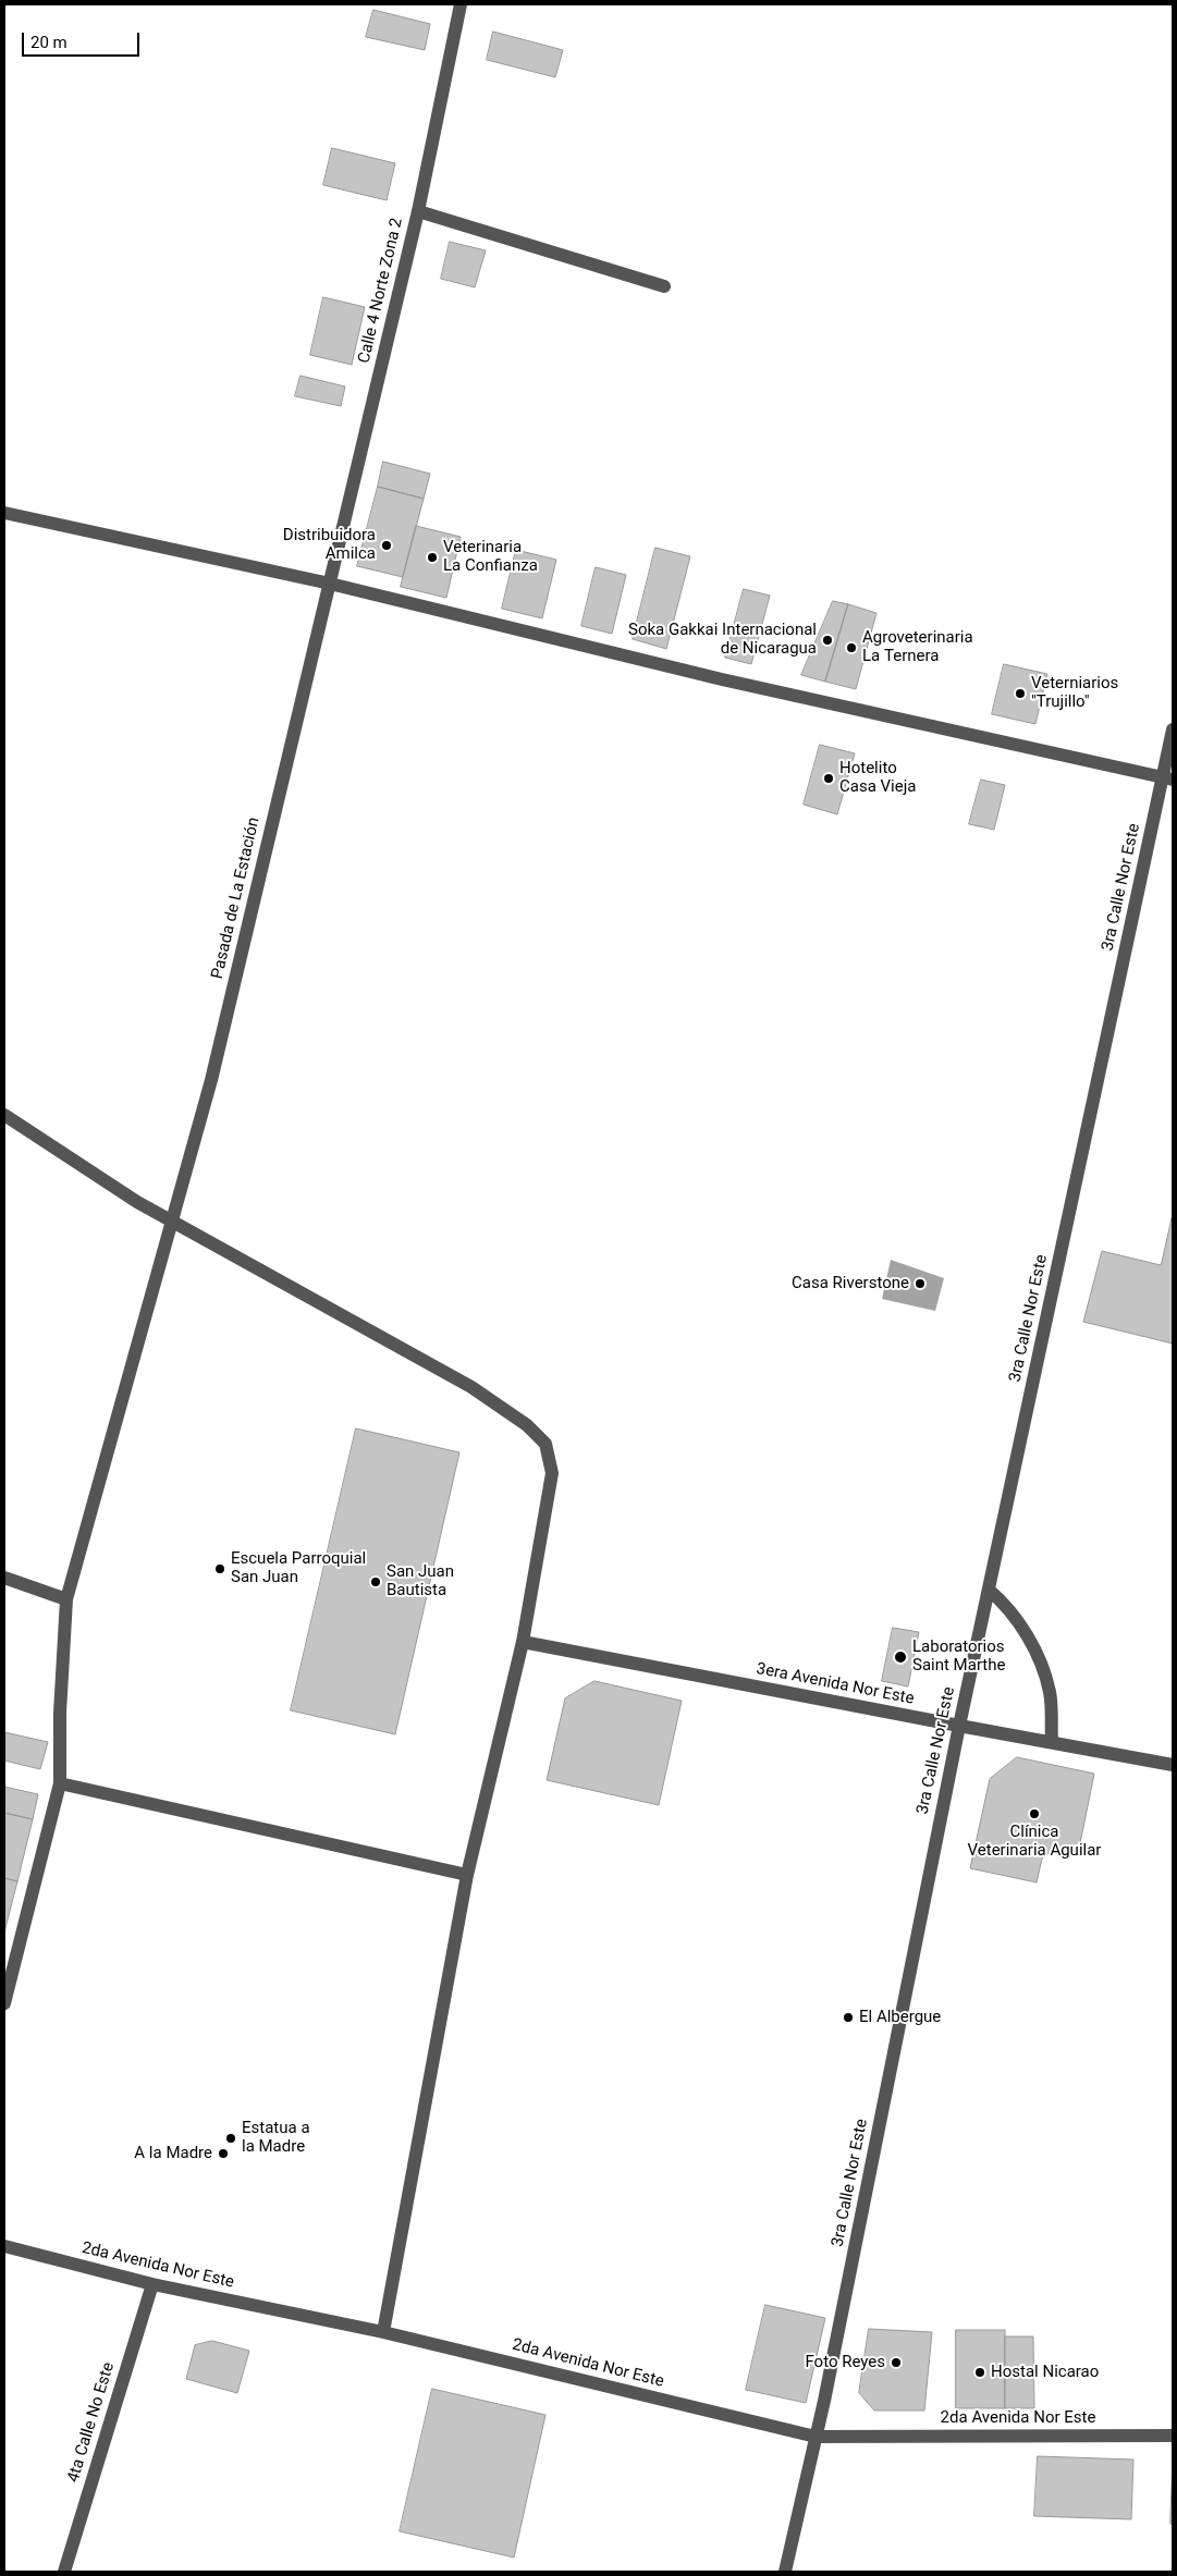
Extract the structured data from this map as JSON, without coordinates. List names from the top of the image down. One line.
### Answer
{"streets":{"street":["Calle 4 Norte Zona 2","3ra Calle Nor Este","Pasada de La Estación","3era Avenida Nor Este","2da Avenida Nor Este","4ta Calle No Este"]},"crossings":[["Calle 4 Norte Zona 2","Pasada de La Estación"],["3ra Calle Nor Este","3era Avenida Nor Este"],["3ra Calle Nor Este","2da Avenida Nor Este"],["2da Avenida Nor Este","4ta Calle No Este"]],"places":["Distribuidora Amilca","Veterinaria La Confianza","Soka Gakkai Internacional de Nicaragua","Agroveterinaria La Ternera","Veterniarios \"Trujillo\"","Hotelito Casa Vieja","Casa Riverstone","Escuela Parroquial San Juan","San Juan Bautista","Laboratorios Saint Marthe","Clínica Veterinaria Aguilar","El Albergue","Estatua a la Madre","A la Madre","Foto Reyes","Hostal Nicarao"],"scale_bar":"20 m"}
